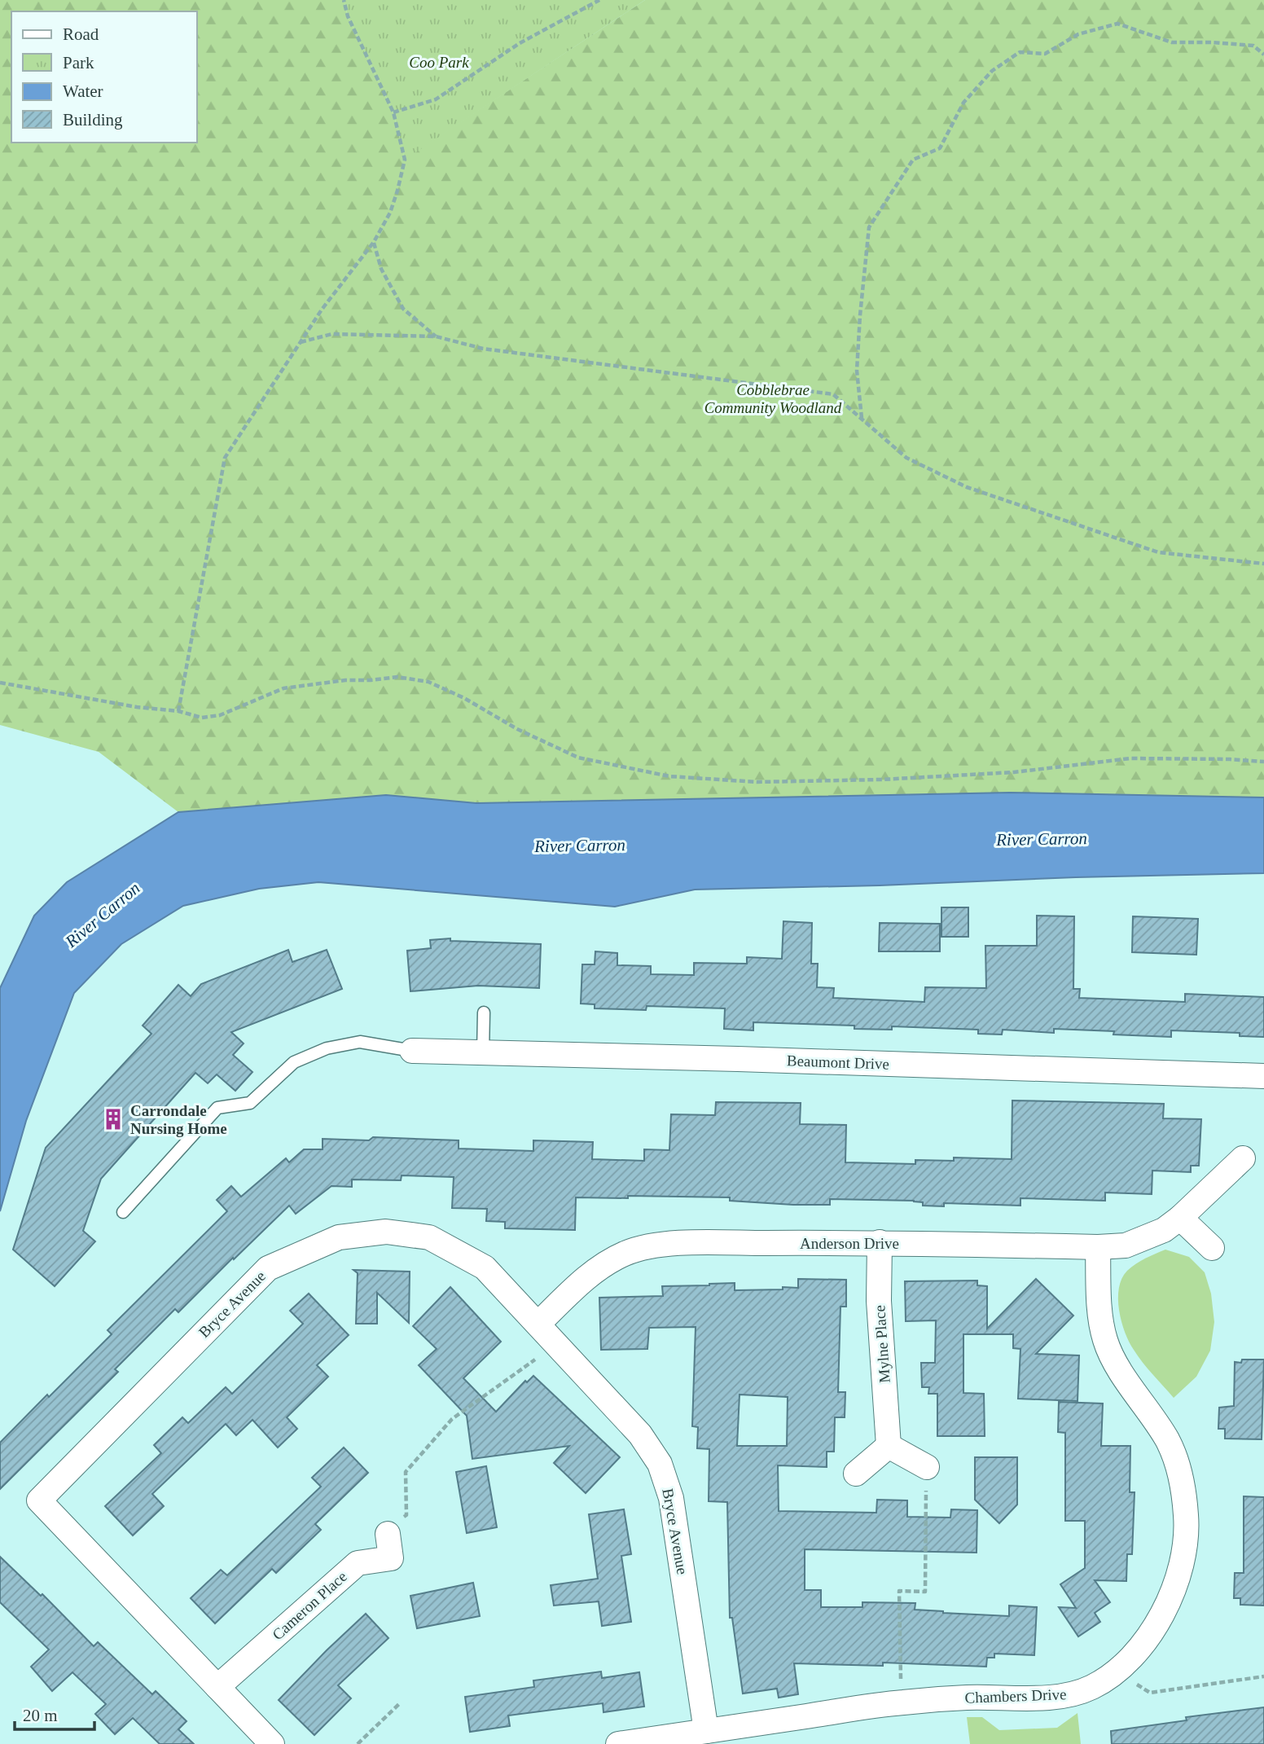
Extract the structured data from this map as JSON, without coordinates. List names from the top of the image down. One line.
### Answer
{"streets":{"street":["Beaumont Drive","Anderson Drive","Bryce Avenue","Mylne Place","Cameron Place","Chambers Drive"]},"crossings":[["Anderson Drive","Bryce Avenue"],["Anderson Drive","Mylne Place"],["Anderson Drive","Chambers Drive"],["Bryce Avenue","Cameron Place"],["Bryce Avenue","Chambers Drive"]],"water":["River Carron"],"parks":["Coo Park","Cobblebrae Community Woodland"],"places":{"building":["Carrondale Nursing Home"]},"legend":["Road","Park","Water","Building"],"scale_bar":"20 m"}
